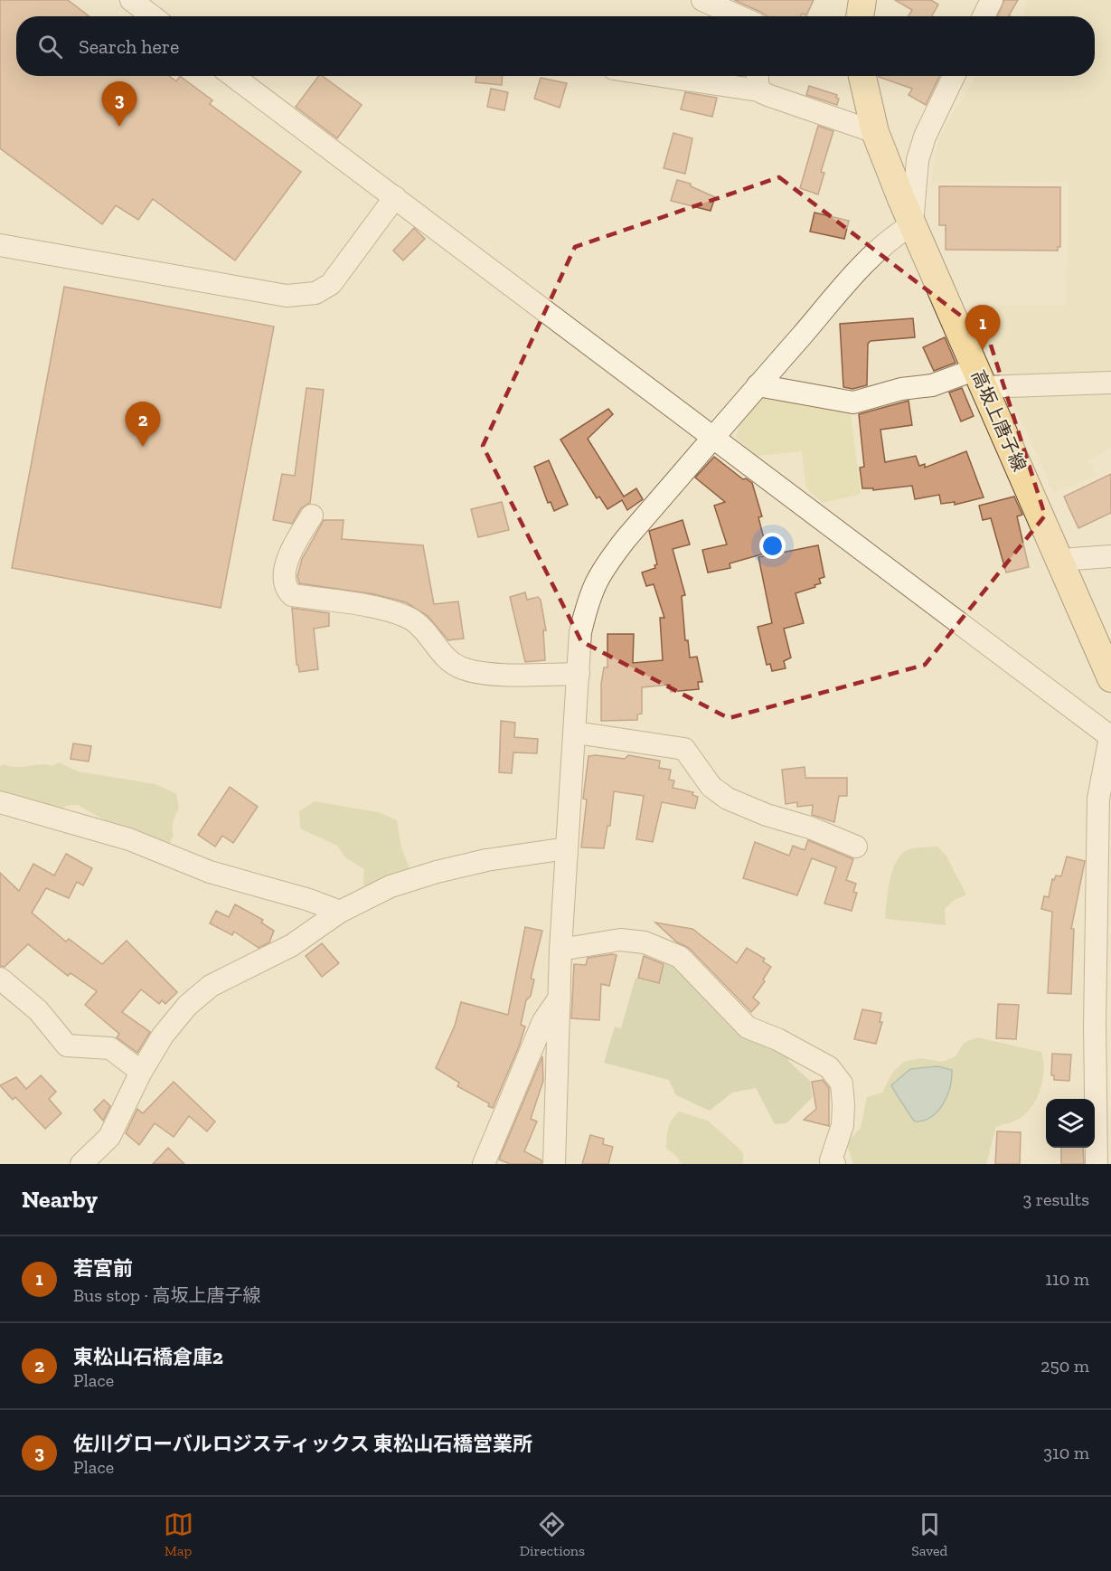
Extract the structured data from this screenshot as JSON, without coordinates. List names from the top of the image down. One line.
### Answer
{"streets":{"main road":["高坂上唐子線"]},"page":{"search":"Search here","pins":["3","1","2"],"heading":["Nearby","3 results"],"list":[{"mark":"1","name":"若宮前","note":"Bus stop · 高坂上唐子線","value":"110 m"},{"mark":"2","name":"東松山石橋倉庫2","note":"Place","value":"250 m"},{"mark":"3","name":"佐川グローバルロジスティックス 東松山石橋営業所","note":"Place","value":"310 m"}],"nav":["Map","Directions","Saved"]}}
